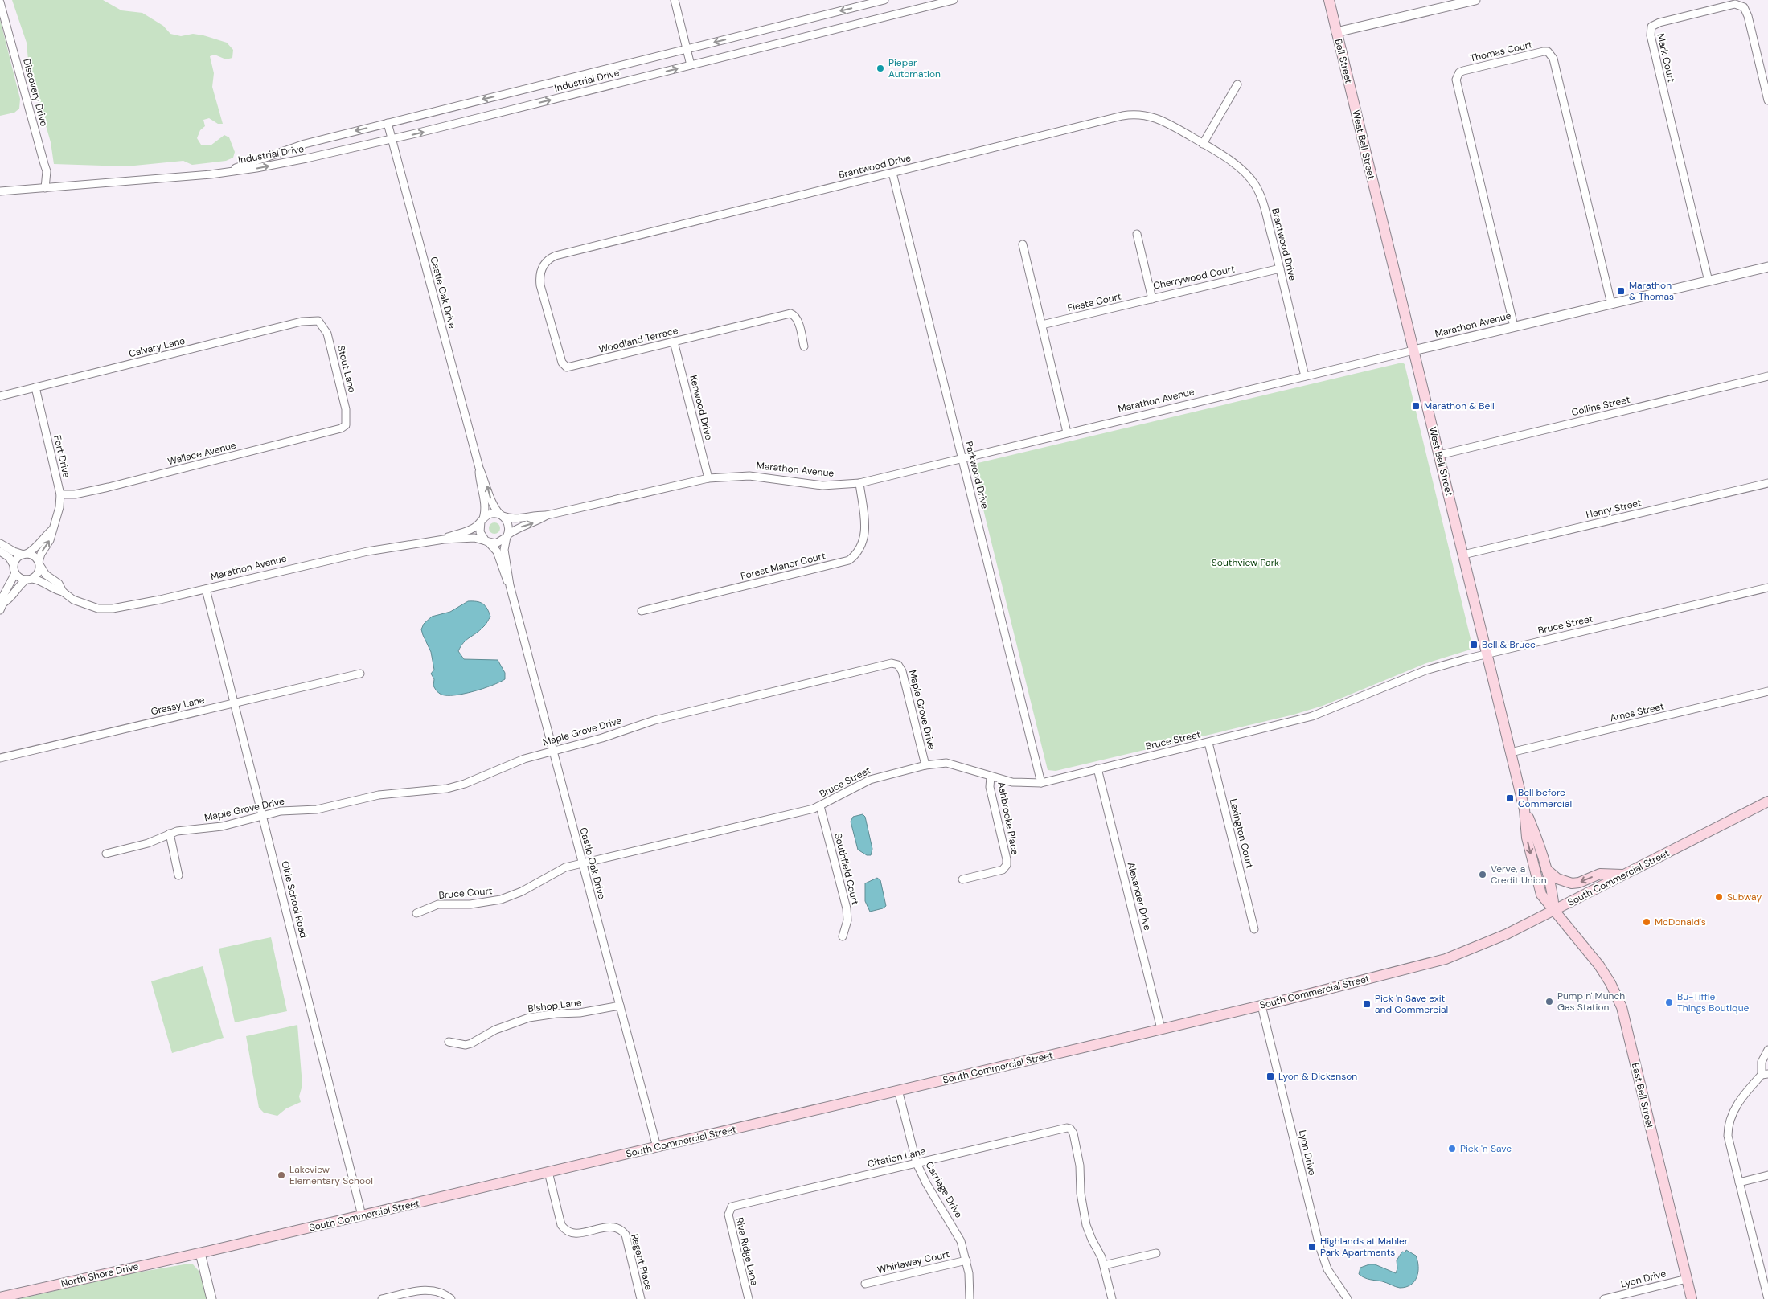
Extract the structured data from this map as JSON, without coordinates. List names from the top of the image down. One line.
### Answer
{"streets":{"main road":["Bell Street","West Bell Street","South Commercial Street","East Bell Street","North Shore Drive"],"street":["Thomas Court","Mark Court","Industrial Drive","Discovery Drive","Brantwood Drive","Cherrywood Court","Castle Oak Drive","Fiesta Court","Marathon Avenue","Woodland Terrace","Calvary Lane","Stout Lane","Collins Street","Kenwood Drive","Wallace Avenue","Fort Drive","Parkwood Drive","Henry Street","Forest Manor Court","Bruce Street","Grassy Lane","Maple Grove Drive","Ames Street","Ashbrooke Place","Lexington Court","Southfield Court","Bruce Court","Alexander Drive","Olde School Road","Bishop Lane","Lyon Drive","Citation Lane","Carriage Drive","Riva Ridge Lane","Regent Place","Whirlaway Court"]},"crossings":[["Thomas Court","Marathon Avenue"],["Mark Court","Marathon Avenue"],["Bell Street","West Bell Street"],["Industrial Drive","Discovery Drive"],["Industrial Drive","Castle Oak Drive"],["West Bell Street","Marathon Avenue"],["West Bell Street","Collins Street"],["West Bell Street","Henry Street"],["West Bell Street","Bruce Street"],["West Bell Street","Ames Street"],["West Bell Street","South Commercial Street"],["West Bell Street","East Bell Street"],["Brantwood Drive","Cherrywood Court"],["Brantwood Drive","Marathon Avenue"],["Brantwood Drive","Woodland Terrace"],["Brantwood Drive","Parkwood Drive"],["Cherrywood Court","Fiesta Court"],["Castle Oak Drive","Marathon Avenue"],["Castle Oak Drive","Bruce Street"],["Castle Oak Drive","Maple Grove Drive"],["Castle Oak Drive","South Commercial Street"],["Castle Oak Drive","Bruce Court"],["Castle Oak Drive","Bishop Lane"],["Marathon Avenue","Kenwood Drive"],["Marathon Avenue","Fort Drive"],["Marathon Avenue","Parkwood Drive"],["Marathon Avenue","Forest Manor Court"],["Marathon Avenue","Olde School Road"],["Woodland Terrace","Kenwood Drive"],["Calvary Lane","Stout Lane"],["Calvary Lane","Fort Drive"],["Stout Lane","Wallace Avenue"],["Wallace Avenue","Fort Drive"],["Parkwood Drive","Bruce Street"],["Bruce Street","Maple Grove Drive"],["Bruce Street","Ashbrooke Place"],["Bruce Street","Lexington Court"],["Bruce Street","Southfield Court"],["Bruce Street","Bruce Court"],["Bruce Street","Alexander Drive"],["Grassy Lane","Olde School Road"],["Maple Grove Drive","Olde School Road"],["South Commercial Street","Alexander Drive"],["South Commercial Street","Olde School Road"],["South Commercial Street","East Bell Street"],["South Commercial Street","Lyon Drive"],["South Commercial Street","Carriage Drive"],["South Commercial Street","Regent Place"],["South Commercial Street","North Shore Drive"],["East Bell Street","Lyon Drive"],["Citation Lane","Carriage Drive"],["Citation Lane","Riva Ridge Lane"],["Carriage Drive","Whirlaway Court"]],"parks":["Southview Park"],"places":{"other":["Pieper Automation","Verve, a Credit Union","Subway","McDonald's","Pump n' Munch Gas Station","Bu-Tiffle Things Boutique","Pick 'n Save","Lakeview Elementary School"],"transit":["Marathon & Thomas","Marathon & Bell","Bell & Bruce","Bell before Commercial","Pick 'n Save exit and Commercial","Lyon & Dickenson","Highlands at Mahler Park Apartments"]}}
